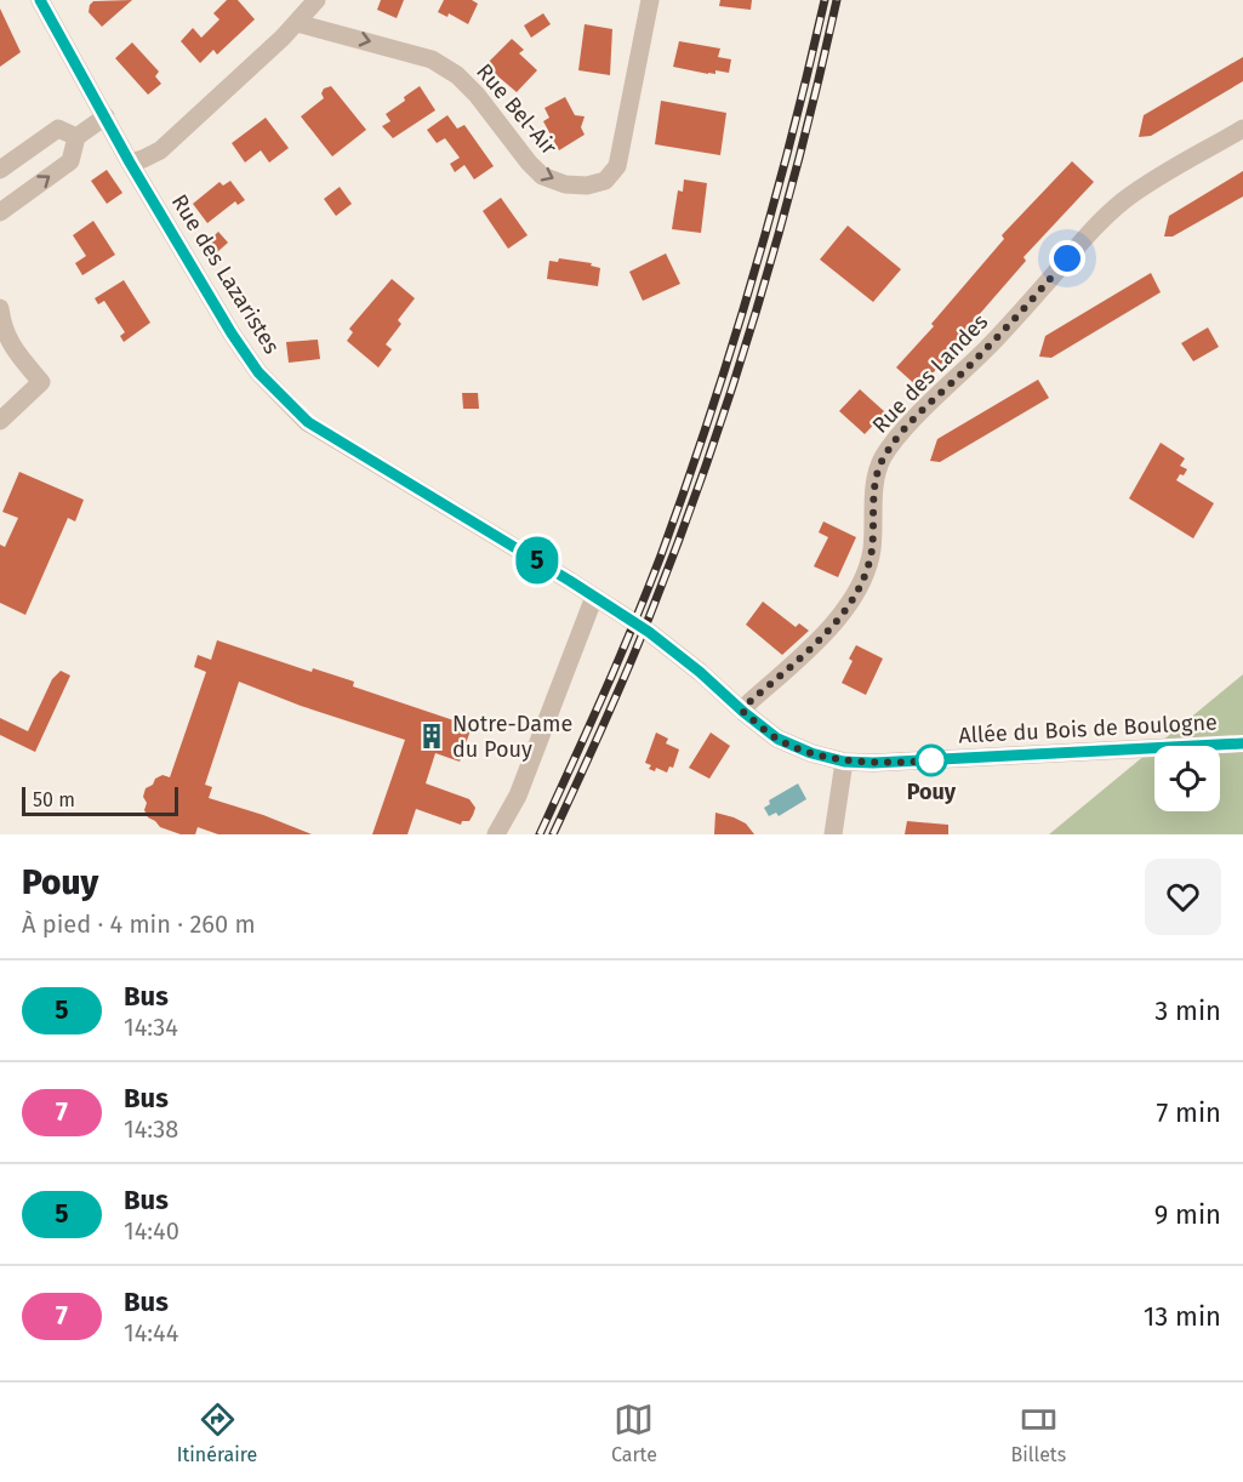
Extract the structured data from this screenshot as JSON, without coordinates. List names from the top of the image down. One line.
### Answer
{"streets":{"street":["Rue Bel-Air","Rue des Lazaristes","Rue des Landes","Allée du Bois de Boulogne"]},"crossings":[["Rue des Lazaristes","Allée du Bois de Boulogne"],["Rue des Landes","Allée du Bois de Boulogne"]],"places":{"building":["Notre-Dame du Pouy"],"other":["Pouy"]},"lines":["bus line 5"],"scale_bar":"50 m","page":{"on_map":"5","scale":"50 m","heading":["Pouy","À pied · 4 min · 260 m"],"list":[{"mark":"5","name":"Bus","note":"14:34","value":"3 min"},{"mark":"7","name":"Bus","note":"14:38","value":"7 min"},{"mark":"5","name":"Bus","note":"14:40","value":"9 min"},{"mark":"7","name":"Bus","note":"14:44","value":"13 min"}],"tabs":["Itinéraire","Carte","Billets"]}}
